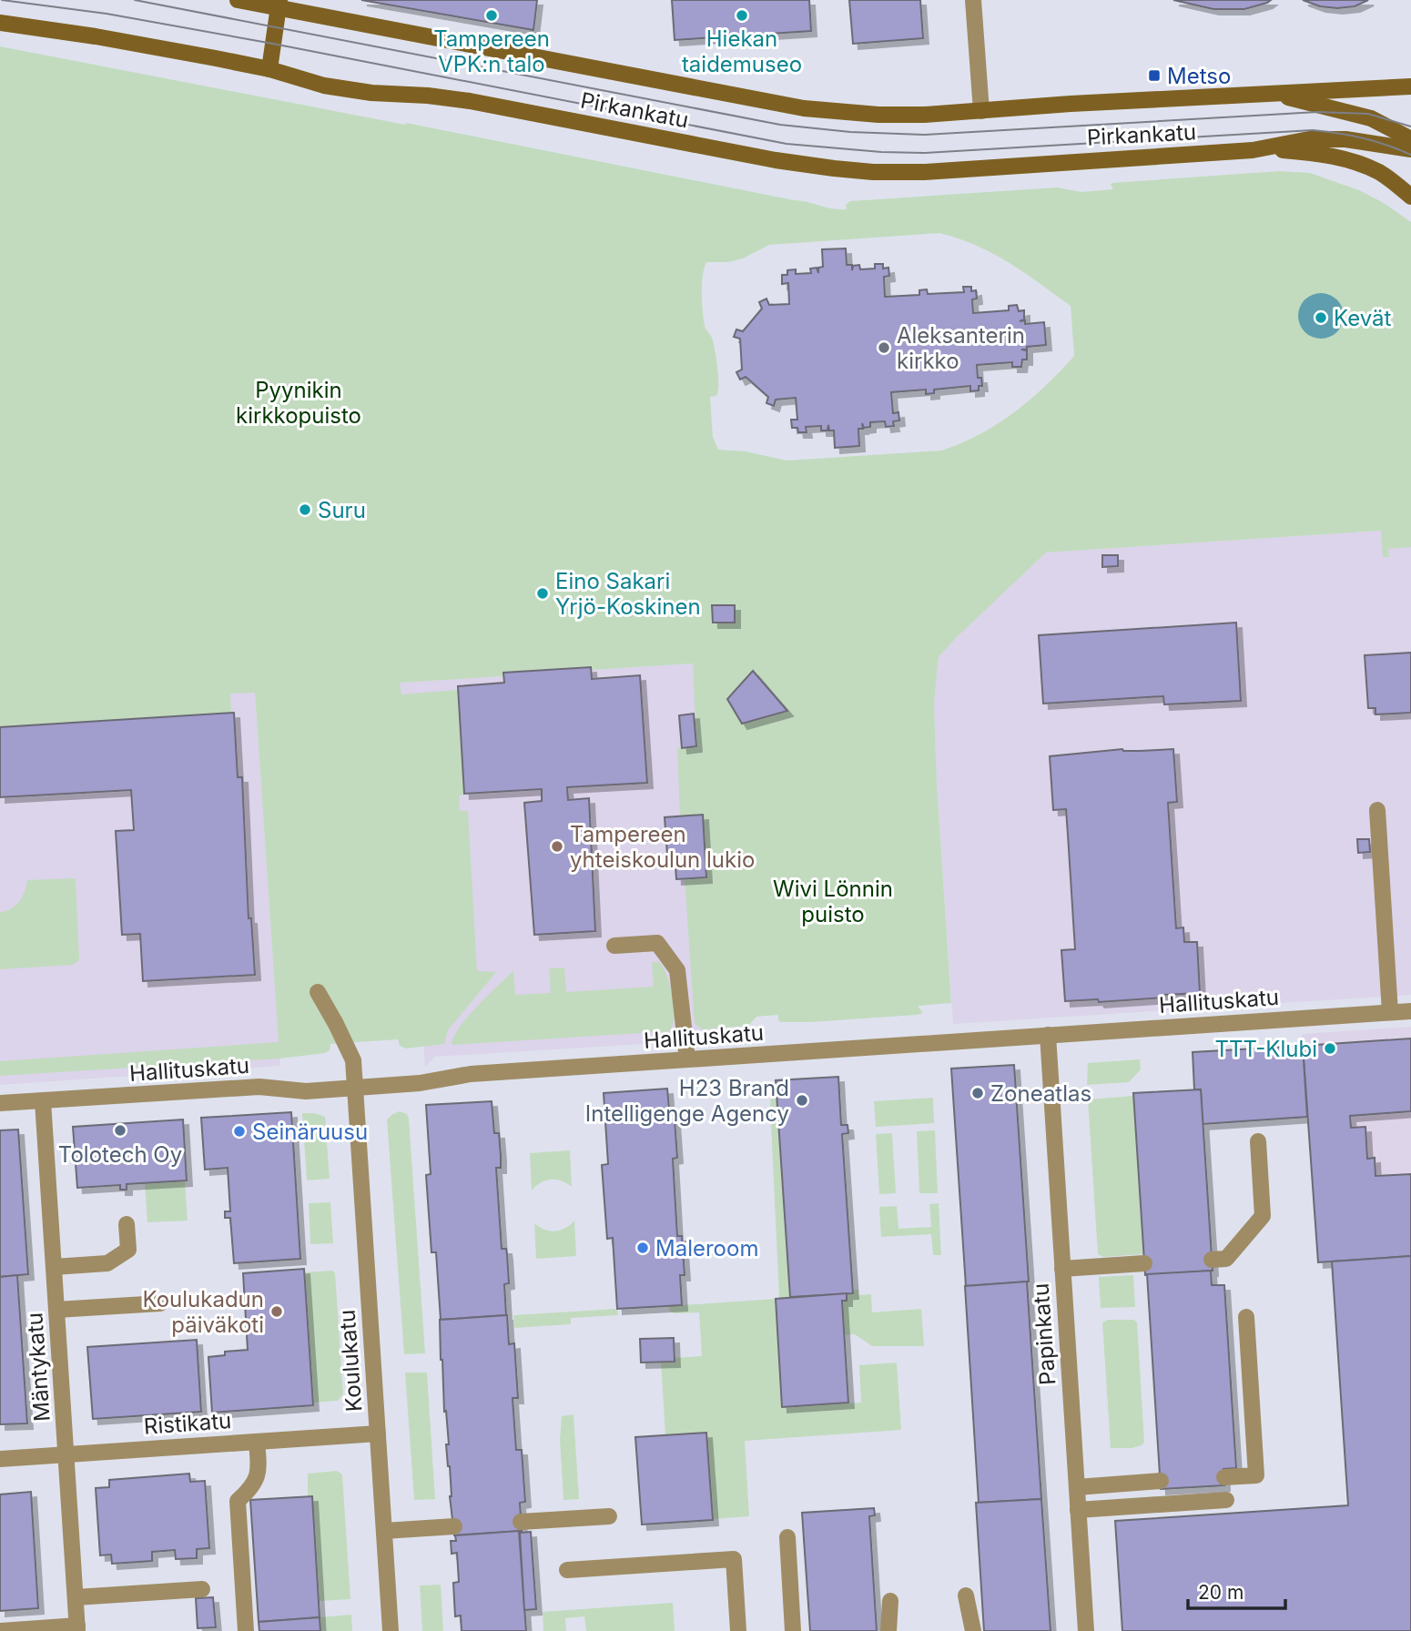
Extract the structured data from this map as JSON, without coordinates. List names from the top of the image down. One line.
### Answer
{"streets":{"main road":["Pirkankatu"],"street":["Hallituskatu","Papinkatu","Koulukatu","Mäntykatu","Ristikatu"]},"crossings":[["Hallituskatu","Papinkatu"],["Hallituskatu","Koulukatu"],["Hallituskatu","Mäntykatu"],["Koulukatu","Ristikatu"],["Mäntykatu","Ristikatu"]],"parks":["Pyynikin kirkkopuisto","Wivi Lönnin puisto"],"places":{"other":["Tampereen VPK:n talo","Hiekan taidemuseo","Kevät","Aleksanterin kirkko","Suru","Eino Sakari Yrjö-Koskinen","Tampereen yhteiskoulun lukio","TTT-Klubi","Zoneatlas","H23 Brand Intelligenge Agency","Tolotech Oy","Seinäruusu","Maleroom","Koulukadun päiväkoti"],"transit":["Metso"]},"scale_bar":"20 m"}
